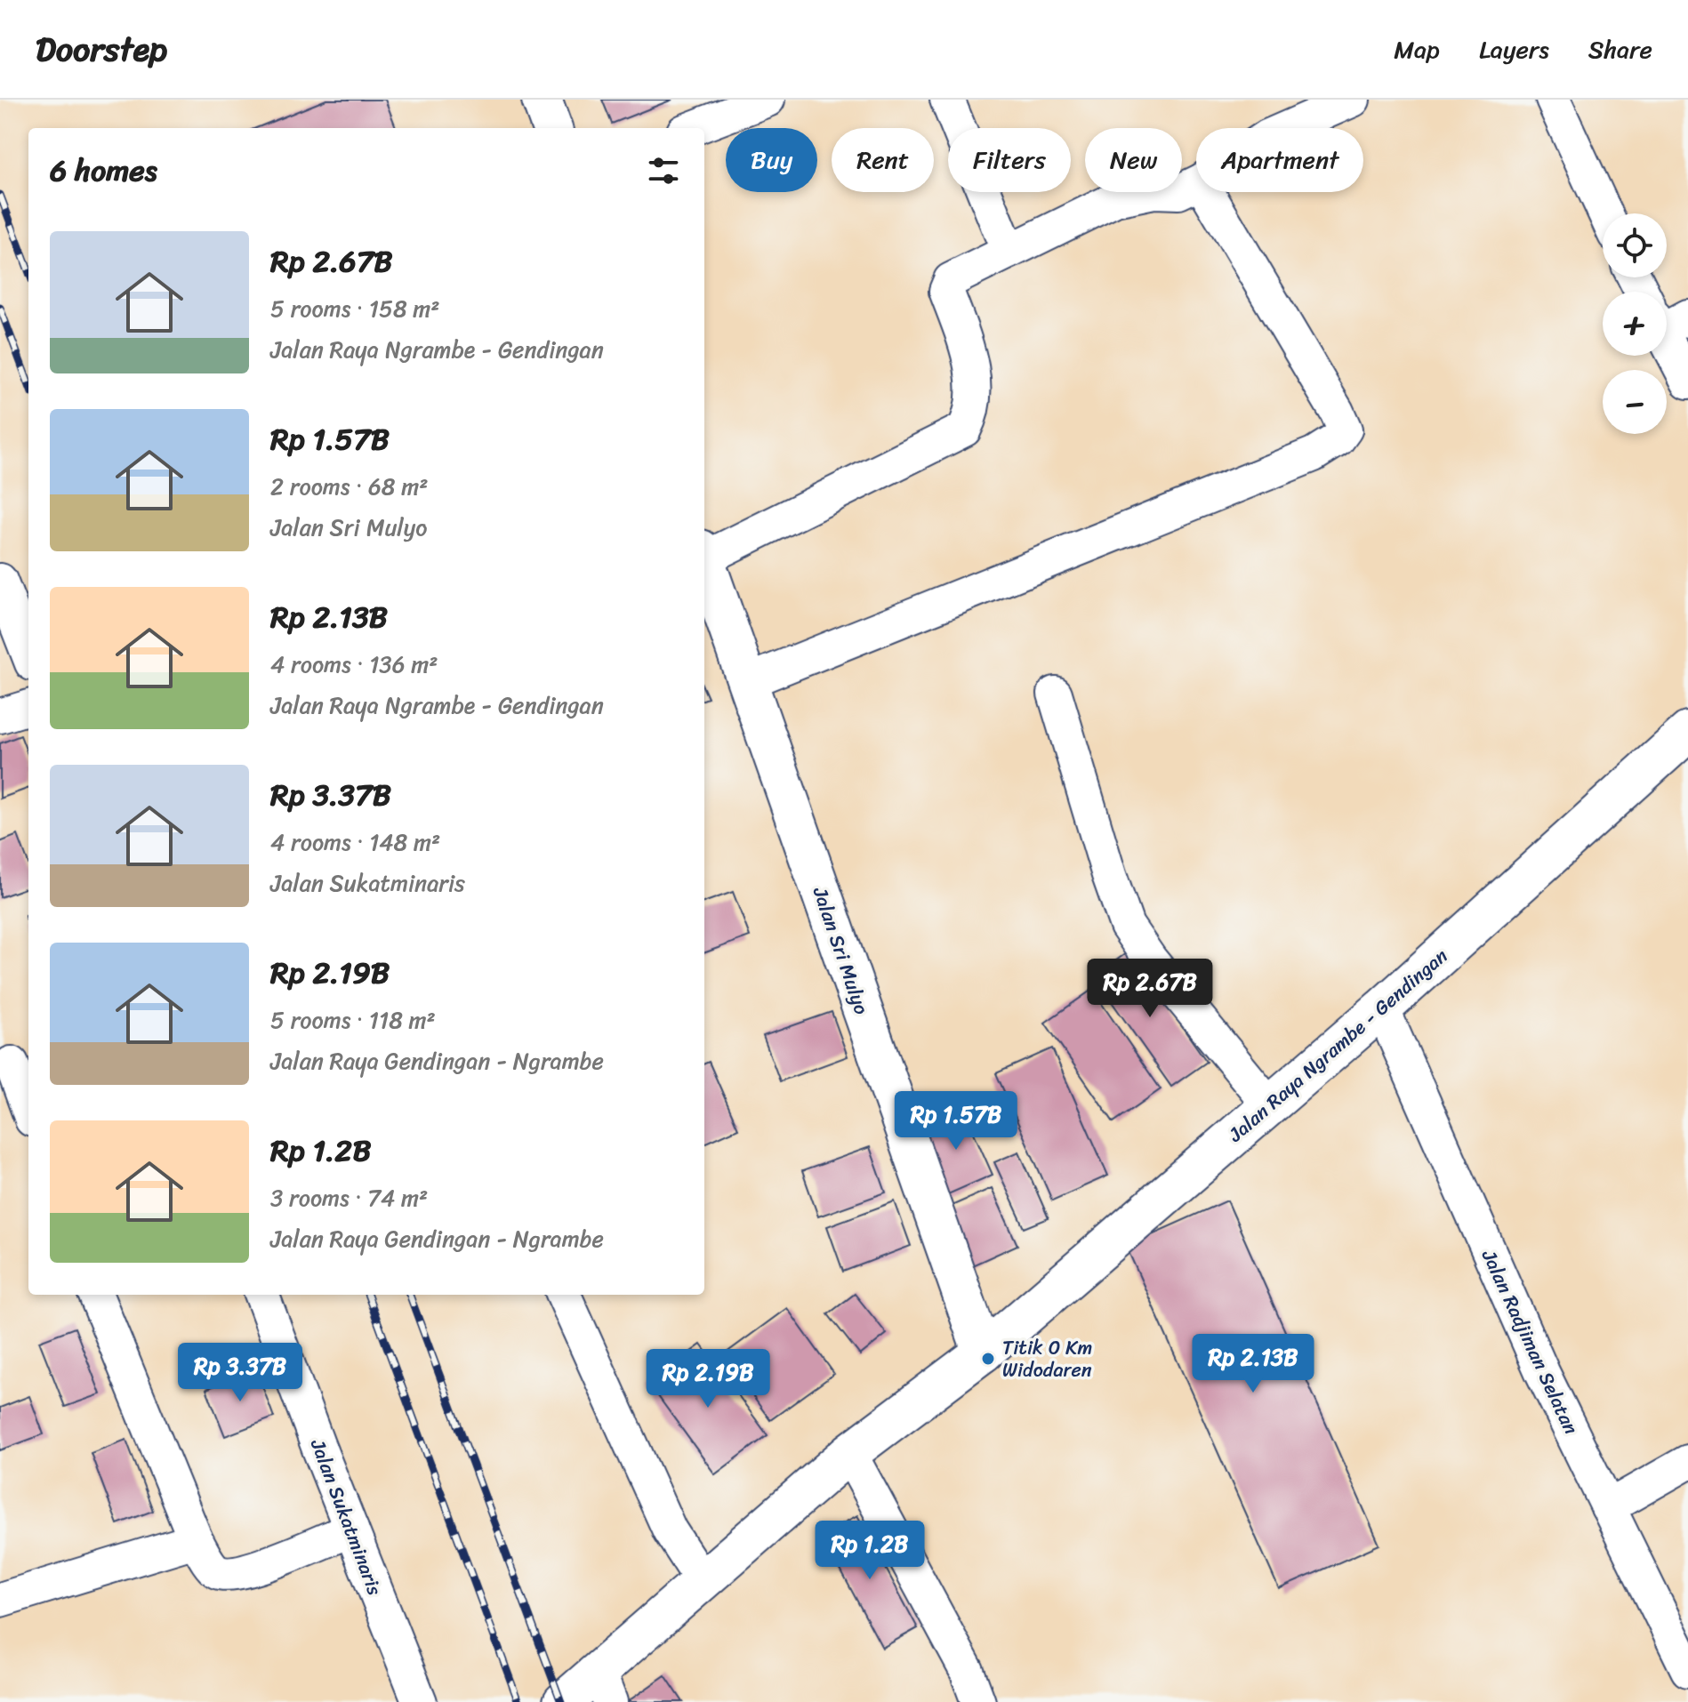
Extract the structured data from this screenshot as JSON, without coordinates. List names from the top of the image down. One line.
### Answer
{"streets":{"main road":["Jalan Sri Mulyo","Jalan Raya Ngrambe - Gendingan"],"street":["Jalan Radjiman Selatan","Jalan Sukatminaris"]},"crossings":[["Jalan Sri Mulyo","Jalan Raya Ngrambe - Gendingan"],["Jalan Raya Ngrambe - Gendingan","Jalan Radjiman Selatan"]],"places":["Titik 0 Km Widodaren"],"page":{"header":"Doorstep","nav":["Map","Layers","Share"],"chip":["Buy","Rent","Filters","New","Apartment"],"heading":"6 homes","map_buttons":["+","−"],"list":[{"name":"Rp 2.67B","note":"5 rooms · 158 m² · Jalan Raya Ngrambe - Gendingan"},{"name":"Rp 1.57B","note":"2 rooms · 68 m² · Jalan Sri Mulyo"},{"name":"Rp 2.13B","note":"4 rooms · 136 m² · Jalan Raya Ngrambe - Gendingan"},{"name":"Rp 3.37B","note":"4 rooms · 148 m² · Jalan Sukatminaris"},{"name":"Rp 2.19B","note":"5 rooms · 118 m² · Jalan Raya Gendingan - Ngrambe"},{"name":"Rp 1.2B","note":"3 rooms · 74 m² · Jalan Raya Gendingan - Ngrambe"}],"price":["Rp 2.67B","Rp 1.57B","Rp 2.13B","Rp 3.37B","Rp 2.19B","Rp 1.2B"]}}
